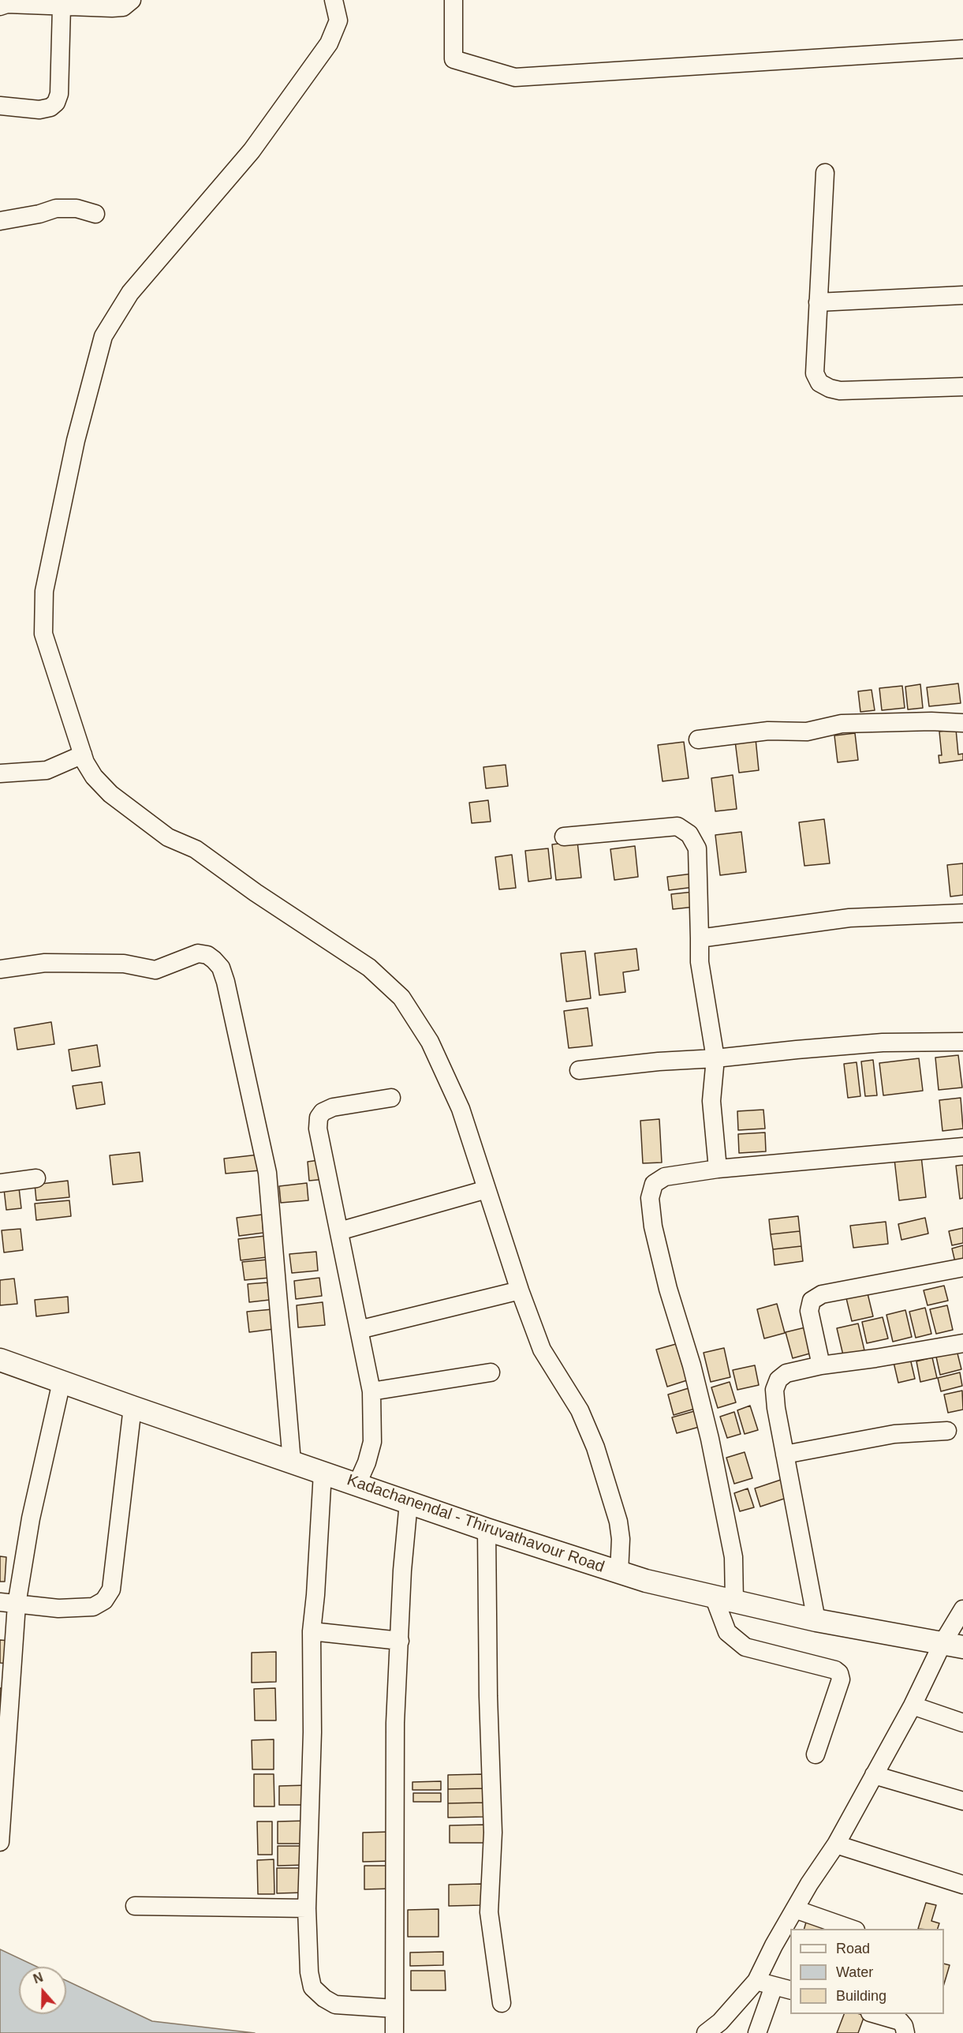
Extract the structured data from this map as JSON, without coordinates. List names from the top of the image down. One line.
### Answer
{"streets":{"main road":["Kadachanendal - Thiruvathavour Road"]},"legend":["Road","Water","Building"],"north":"top"}
